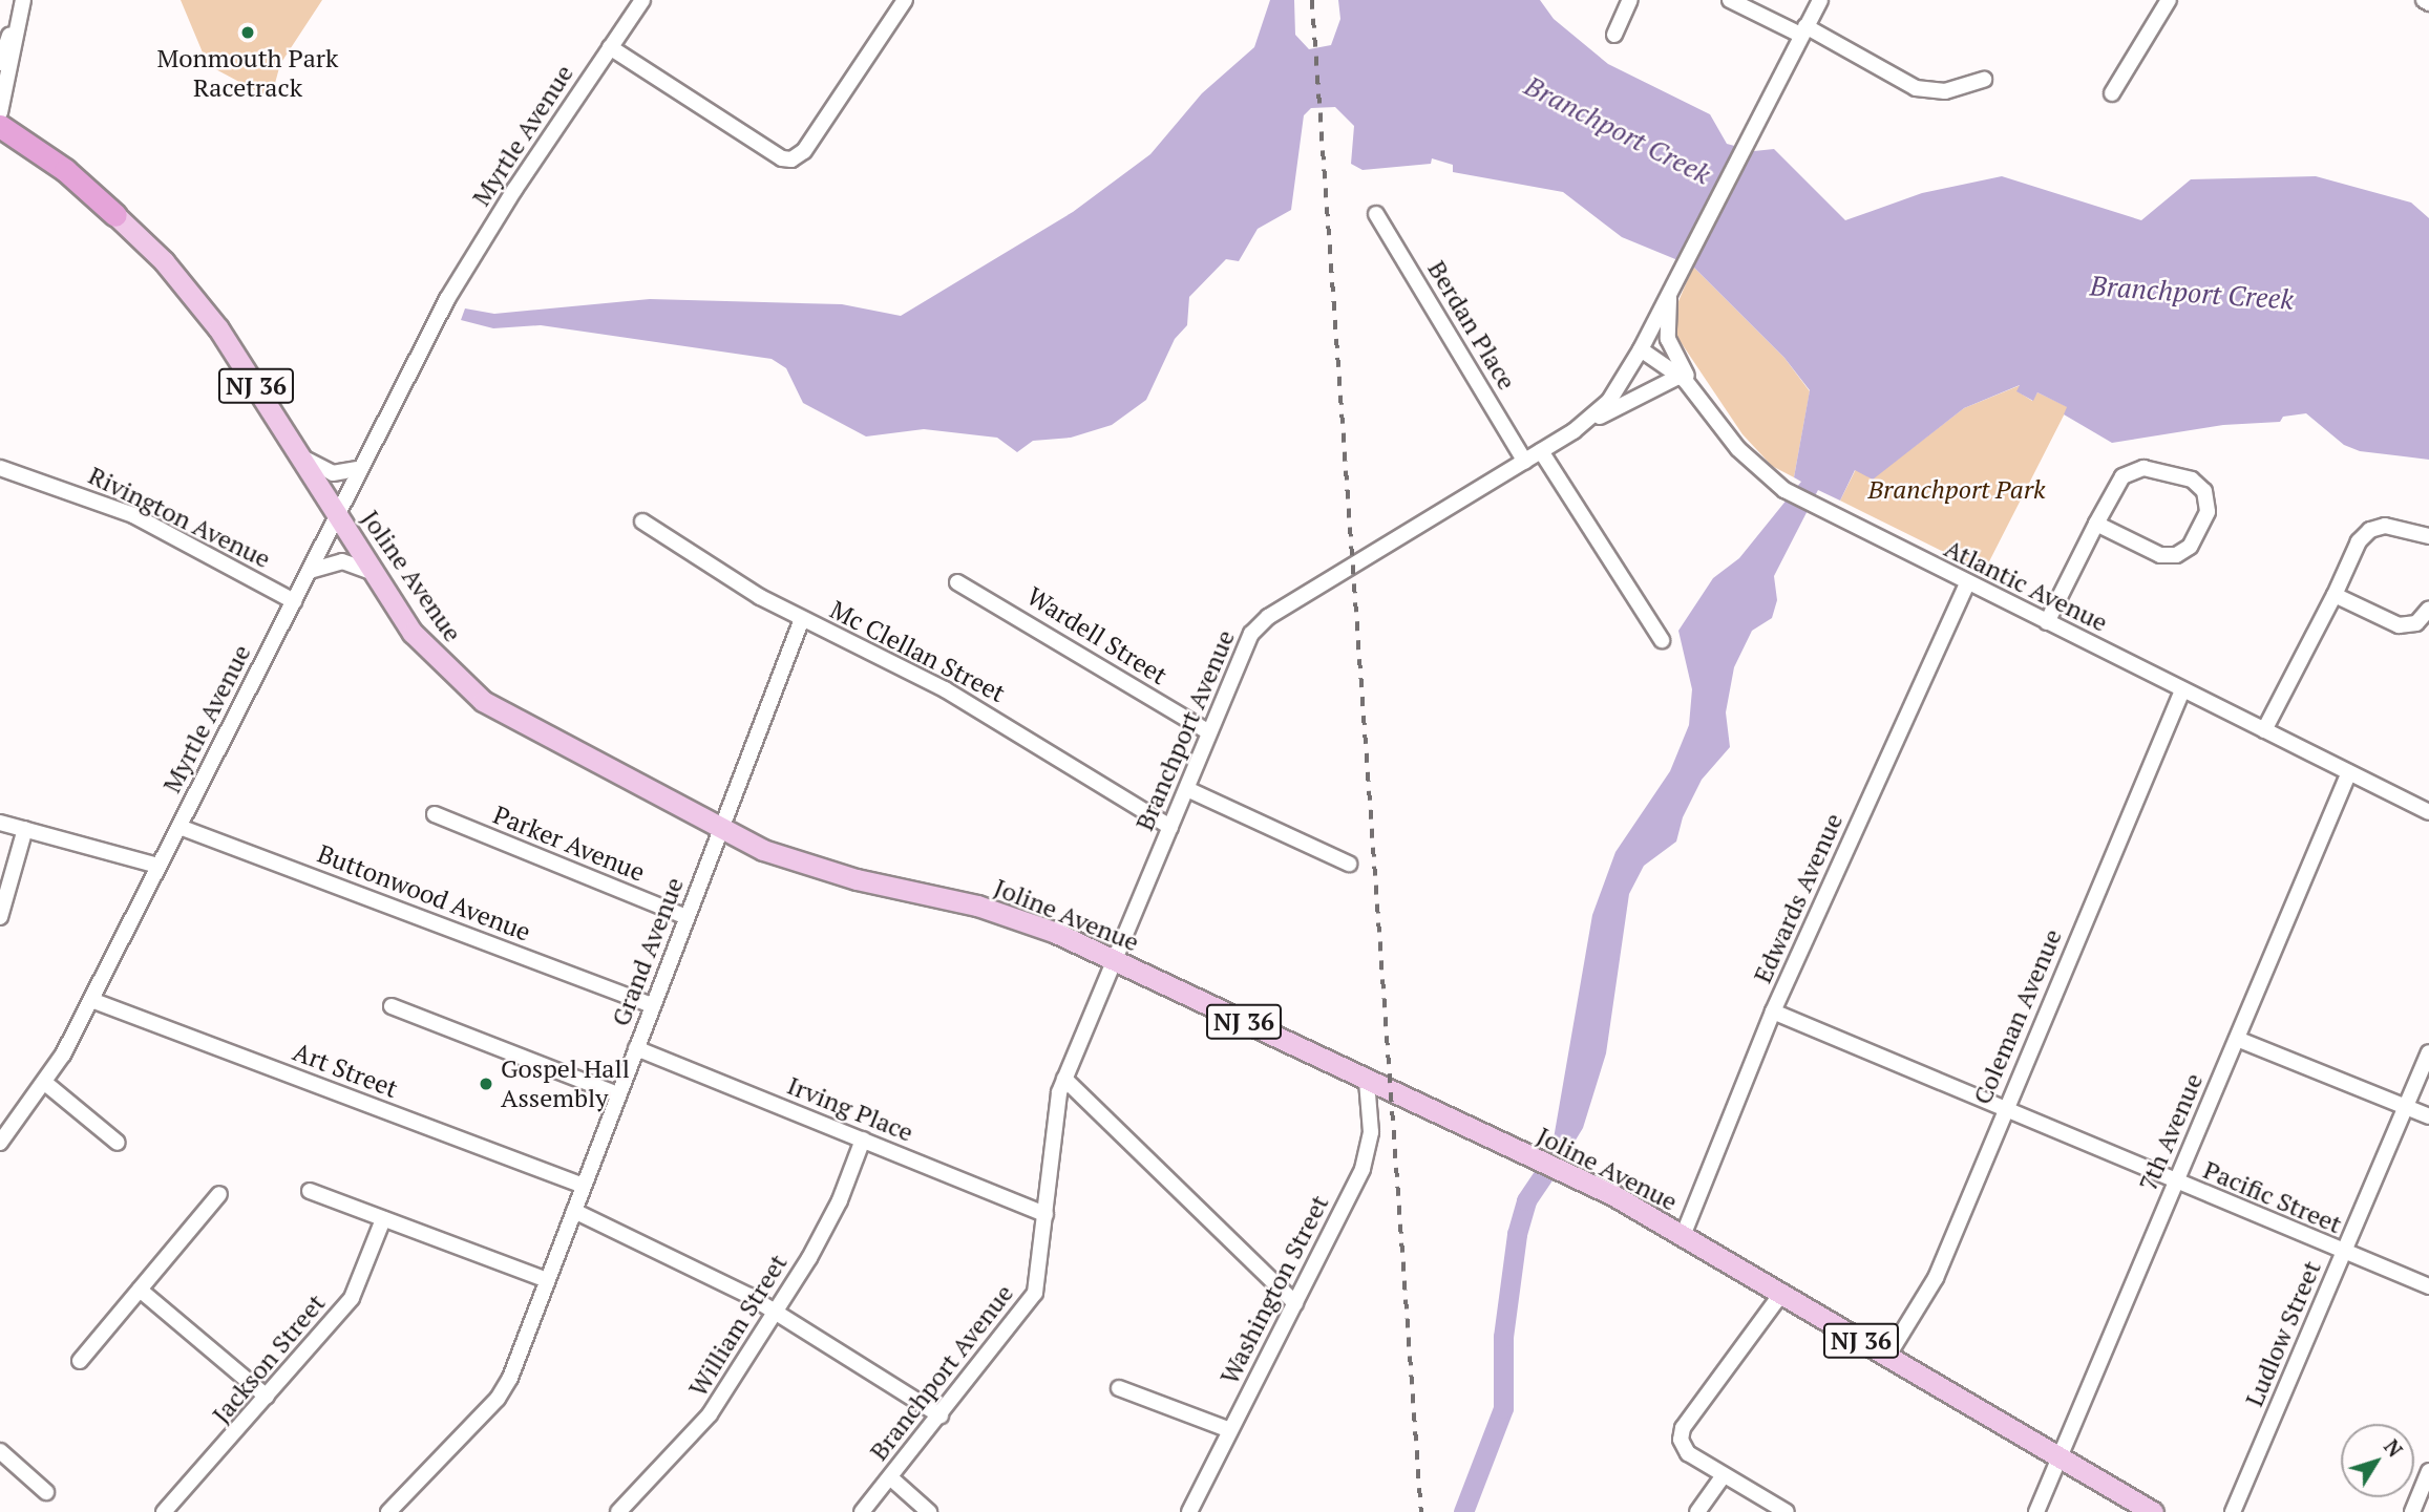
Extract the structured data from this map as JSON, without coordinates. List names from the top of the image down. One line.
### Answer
{"streets":{"highway":["NJ 36"],"main road":["Joline Avenue"],"street":["Myrtle Avenue","Berdan Place","Rivington Avenue","Atlantic Avenue","Wardell Street","Mc Clellan Street","Branchport Avenue","Parker Avenue","Buttonwood Avenue","Edwards Avenue","Grand Avenue","Coleman Avenue","Art Street","Irving Place","7th Avenue","Pacific Street","Washington Street","William Street","Ludlow Street","Jackson Street"]},"crossings":[["Myrtle Avenue","Rivington Avenue"],["Myrtle Avenue","Joline Avenue"],["Myrtle Avenue","Buttonwood Avenue"],["Myrtle Avenue","Art Street"],["Berdan Place","Branchport Avenue"],["NJ 36","Joline Avenue"],["Joline Avenue","Branchport Avenue"],["Joline Avenue","Edwards Avenue"],["Joline Avenue","Grand Avenue"],["Joline Avenue","Coleman Avenue"],["Joline Avenue","7th Avenue"],["Joline Avenue","Washington Street"],["Atlantic Avenue","Branchport Avenue"],["Atlantic Avenue","Edwards Avenue"],["Atlantic Avenue","Coleman Avenue"],["Atlantic Avenue","7th Avenue"],["Wardell Street","Branchport Avenue"],["Mc Clellan Street","Branchport Avenue"],["Mc Clellan Street","Grand Avenue"],["Branchport Avenue","Irving Place"],["Parker Avenue","Grand Avenue"],["Buttonwood Avenue","Grand Avenue"],["Edwards Avenue","Pacific Street"],["Grand Avenue","Art Street"],["Grand Avenue","Irving Place"],["Coleman Avenue","Pacific Street"],["Irving Place","William Street"],["7th Avenue","Pacific Street"],["Pacific Street","Ludlow Street"]],"water":["Branchport Creek"],"parks":["Branchport Park"],"places":["Monmouth Park Racetrack","Gospel Hall Assembly"],"north":"top right"}
